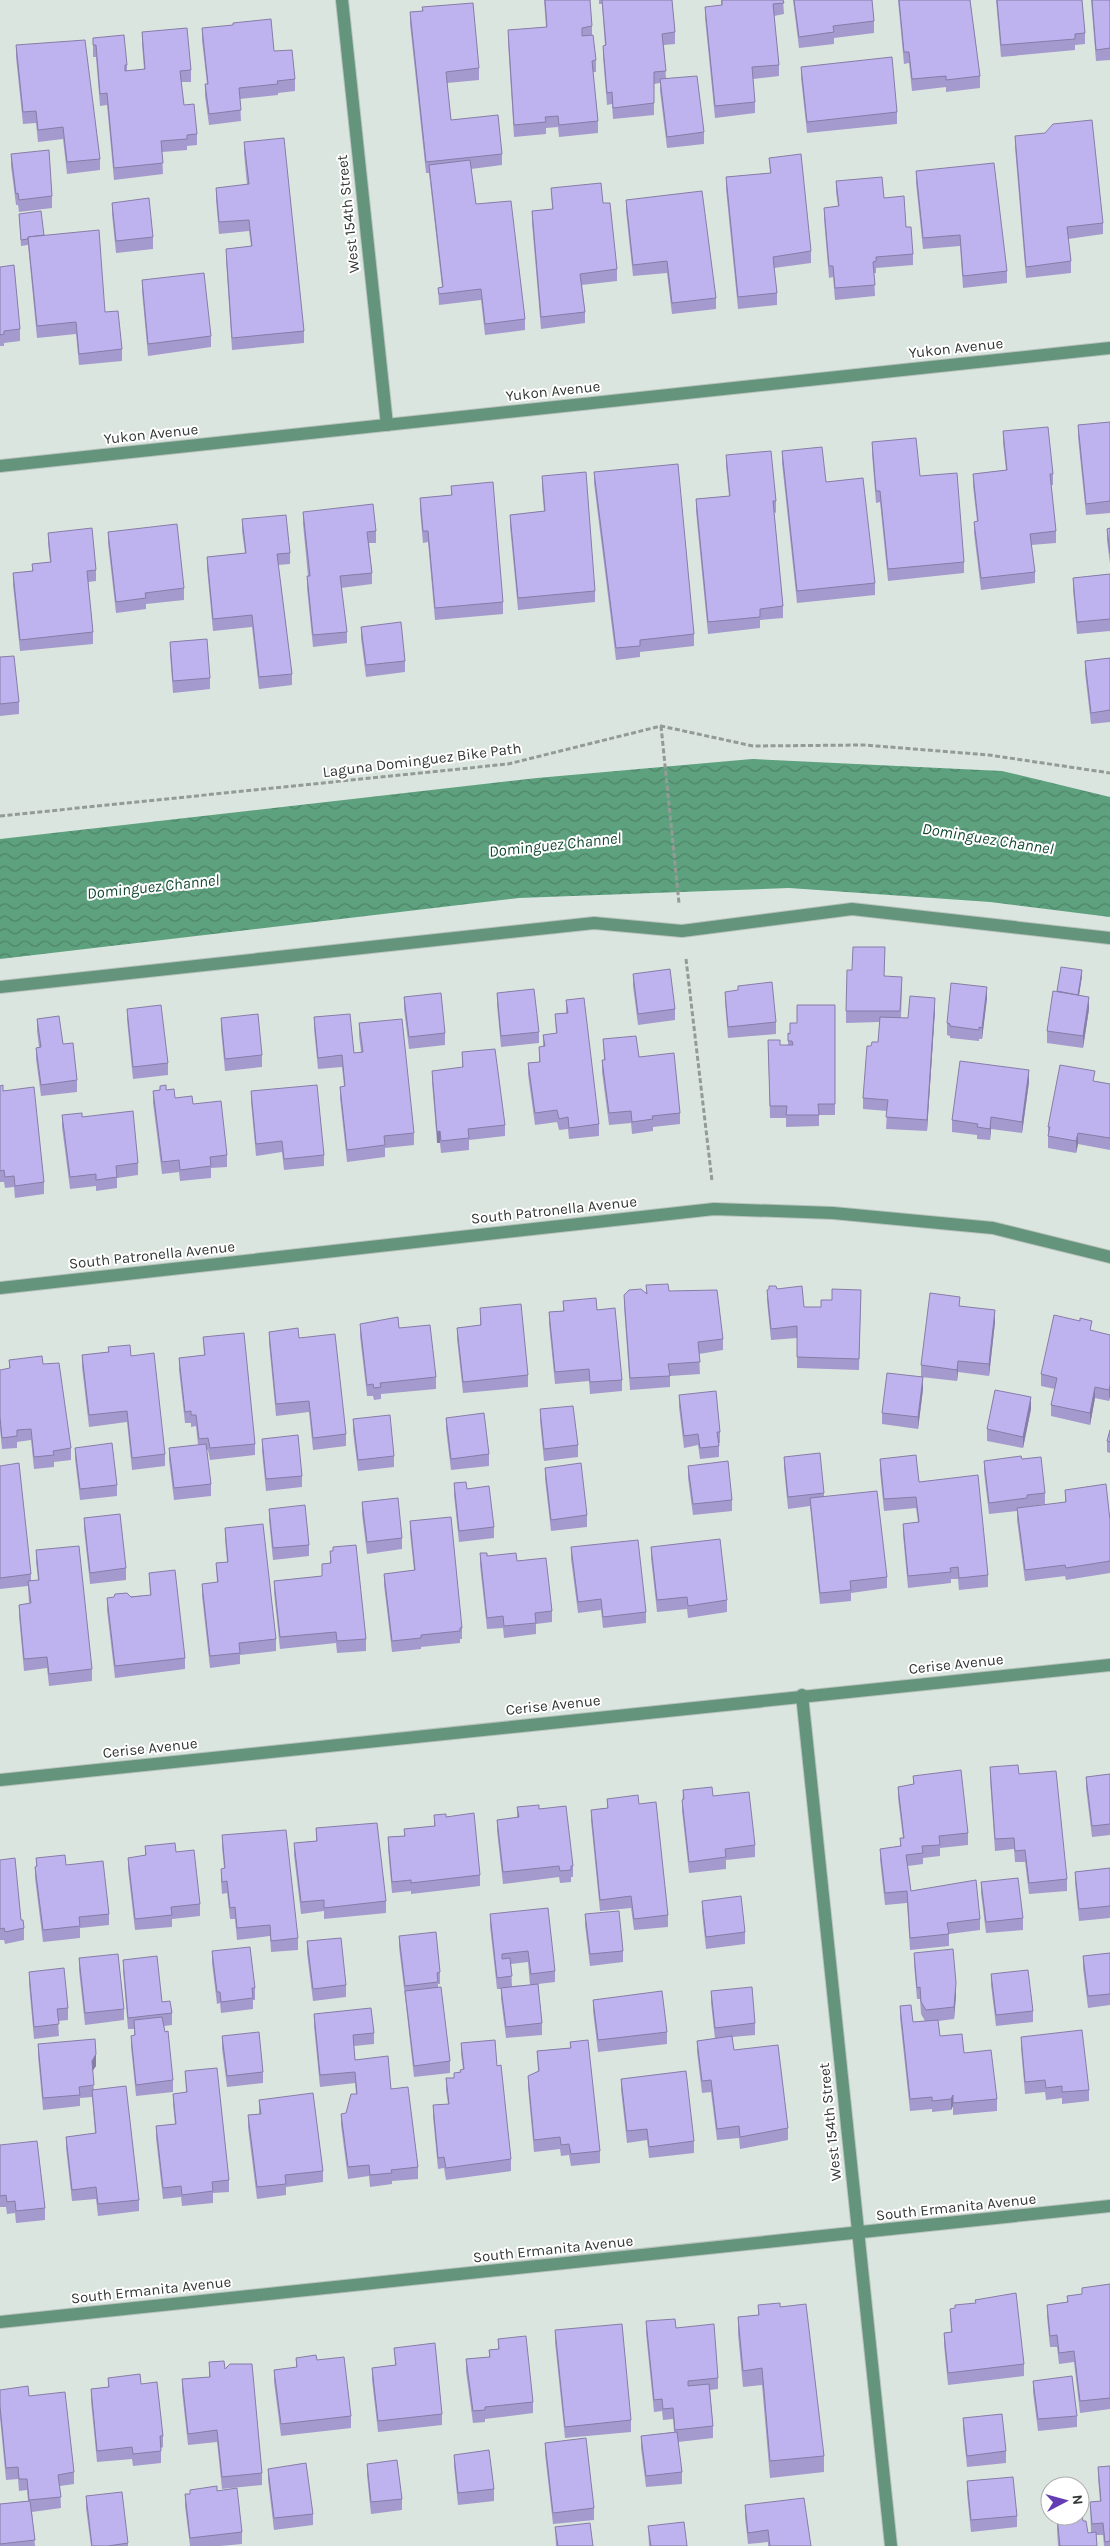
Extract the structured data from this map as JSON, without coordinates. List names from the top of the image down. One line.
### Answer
{"streets":{"street":["West 154th Street","Yukon Avenue","South Patronella Avenue","Cerise Avenue","South Ermanita Avenue"],"path":["Laguna Dominguez Bike Path"]},"crossings":[["West 154th Street","Yukon Avenue"],["West 154th Street","Cerise Avenue"],["West 154th Street","South Ermanita Avenue"]],"water":["Dominguez Channel"],"north":"right"}
